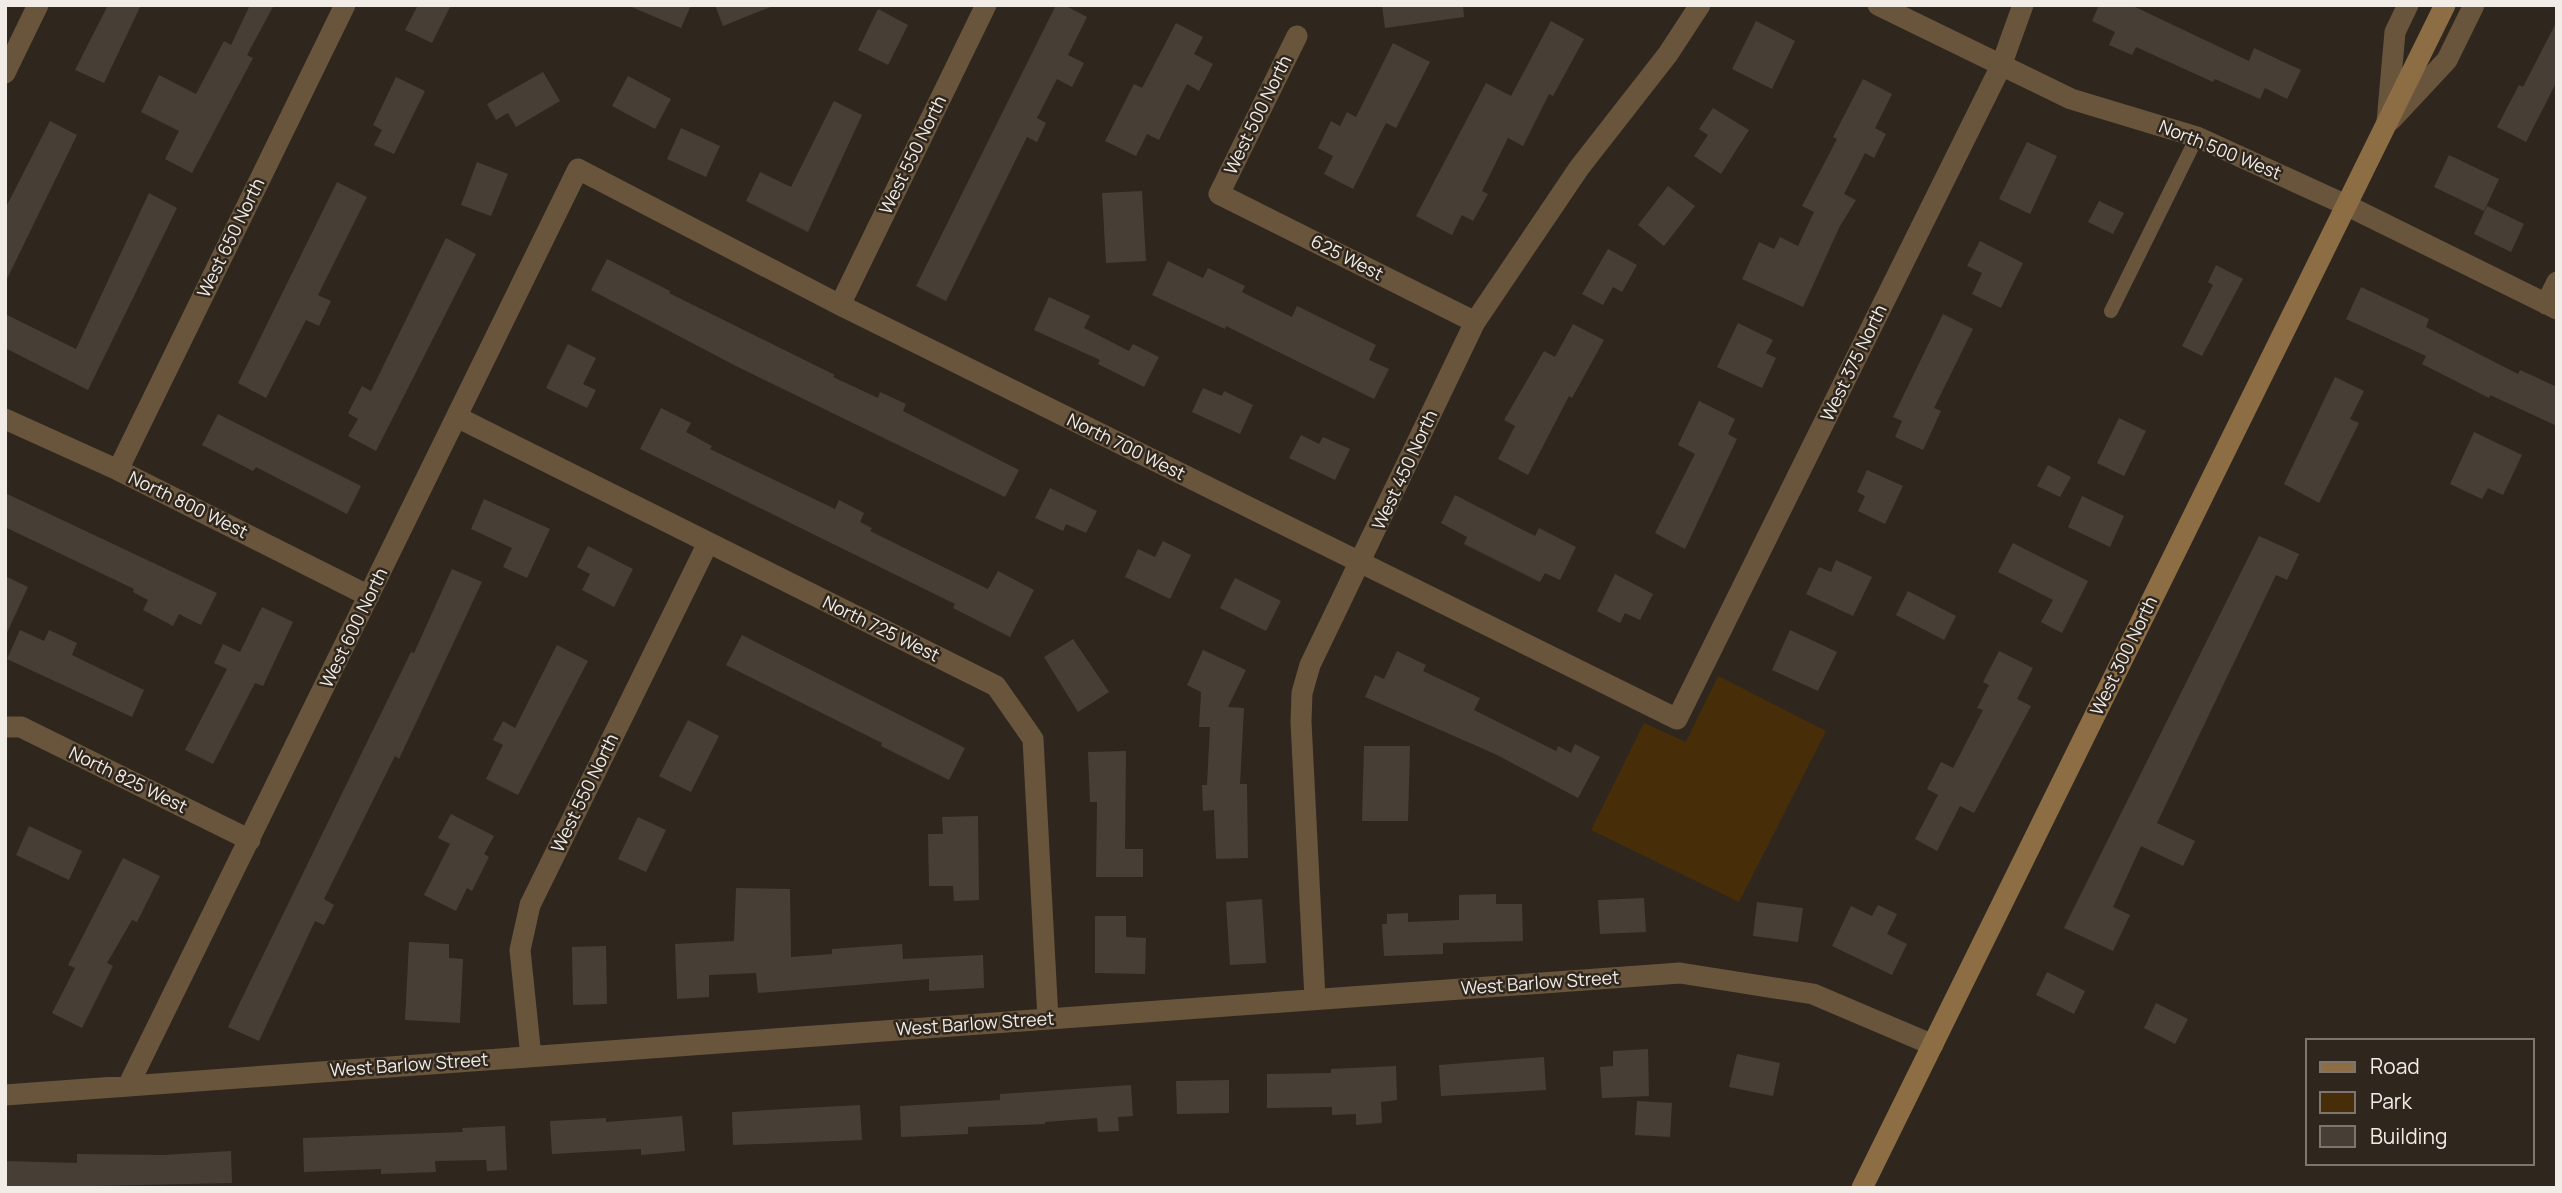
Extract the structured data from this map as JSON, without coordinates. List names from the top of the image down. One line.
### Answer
{"streets":{"main road":["West 300 North"],"street":["West 500 North","North 500 West","West 550 North","West 650 North","625 West","West 375 North","North 700 West","West 450 North","North 800 West","West 600 North","North 725 West","North 825 West","West Barlow Street"]},"crossings":[["West 500 North","625 West"],["North 500 West","West 375 North"],["North 500 West","West 300 North"],["West 550 North","North 700 West"],["West 550 North","North 725 West"],["West 550 North","West Barlow Street"],["West 650 North","North 800 West"],["625 West","West 450 North"],["West 375 North","North 700 West"],["North 700 West","West 450 North"],["North 700 West","West 600 North"],["West 450 North","West Barlow Street"],["North 800 West","West 600 North"],["West 600 North","North 725 West"],["West 600 North","North 825 West"],["West 600 North","West Barlow Street"],["North 725 West","West Barlow Street"],["West 300 North","West Barlow Street"]],"legend":["Road","Park","Building"]}
